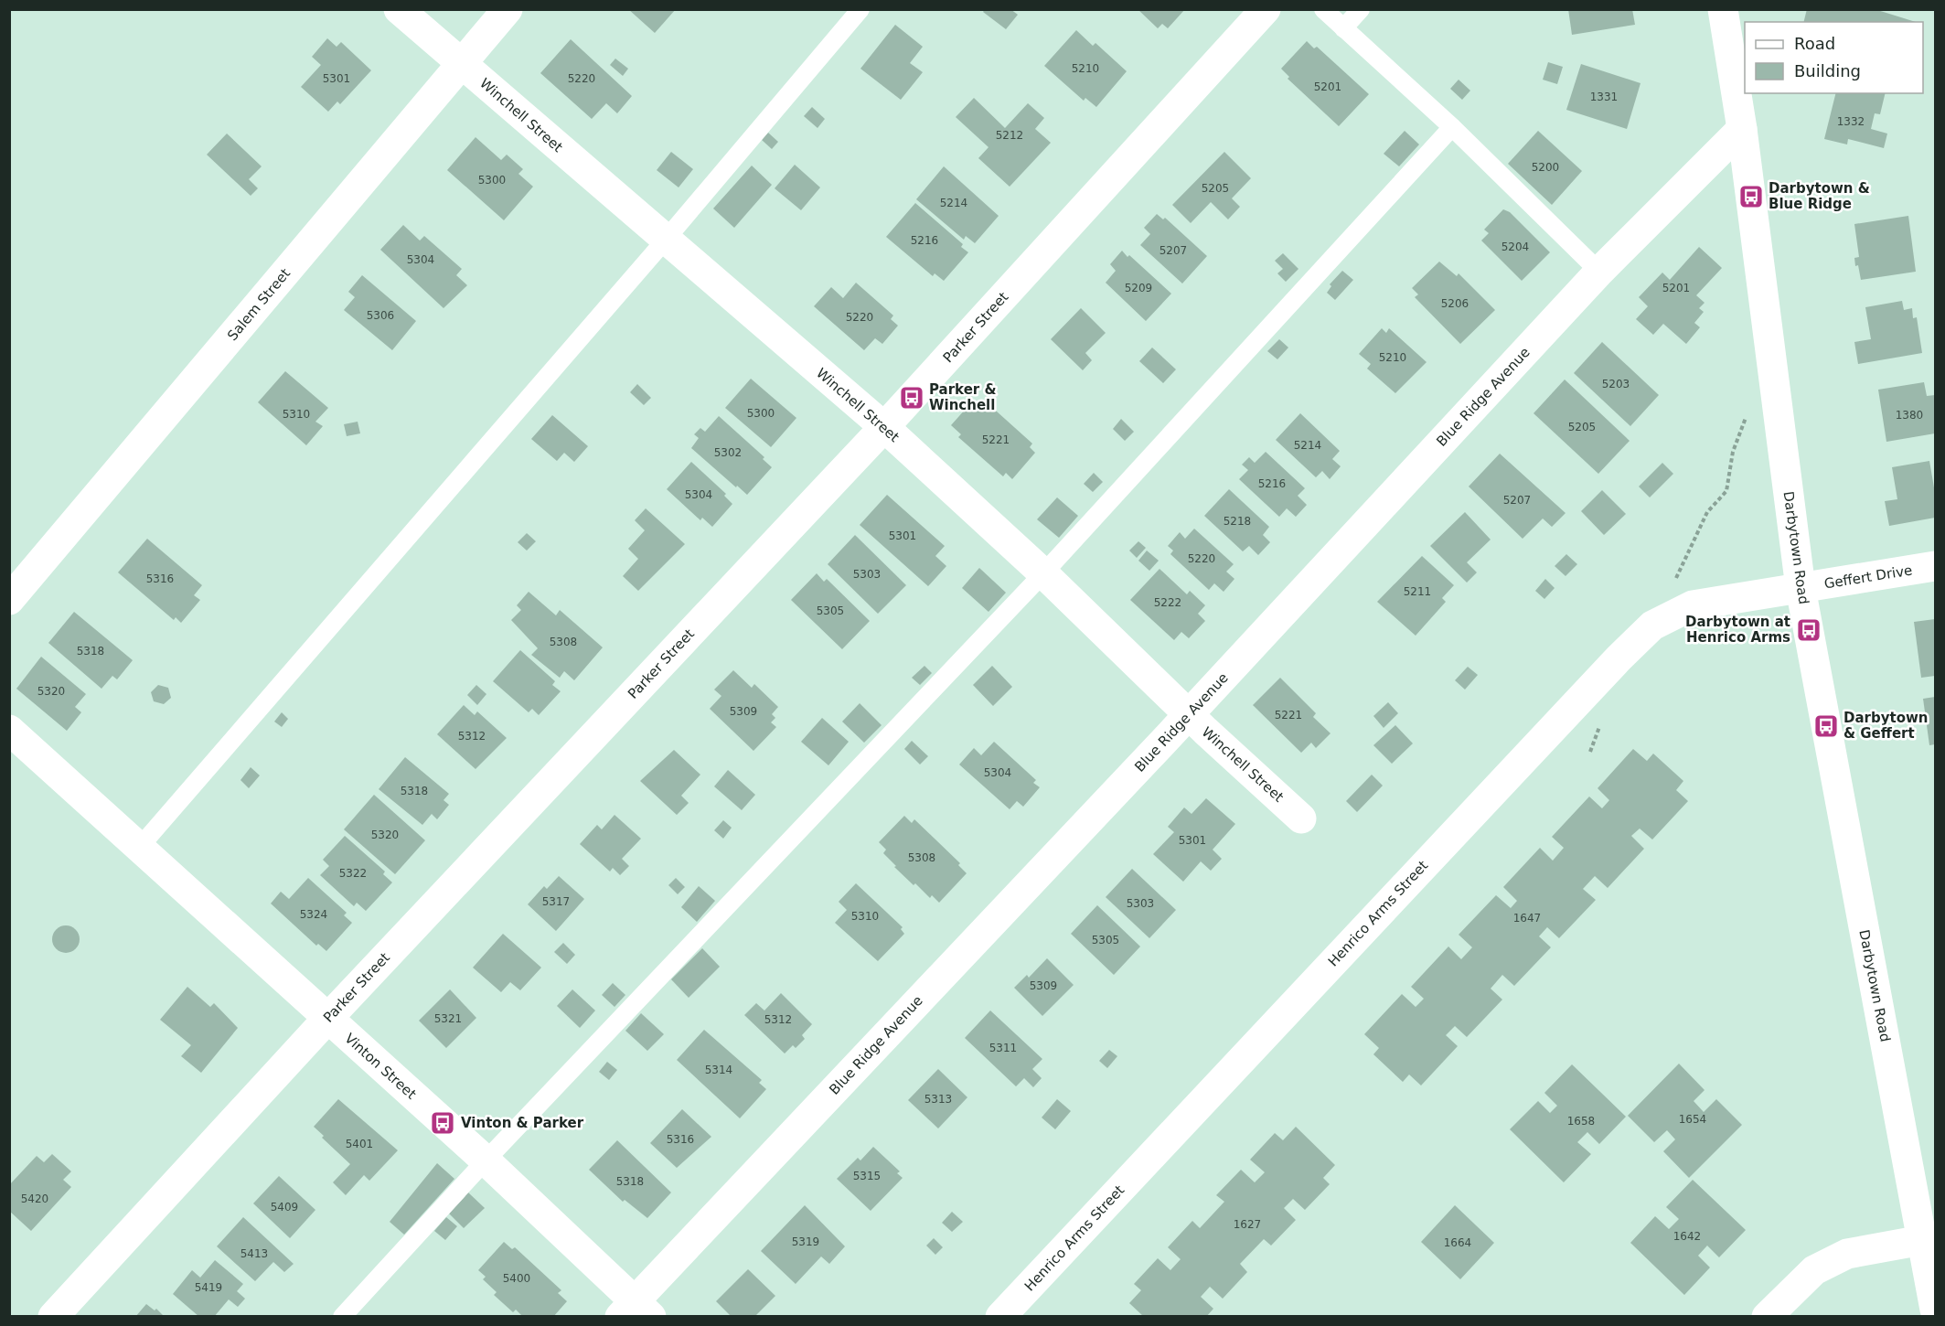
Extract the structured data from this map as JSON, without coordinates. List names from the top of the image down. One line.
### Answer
{"streets":{"street":["Winchell Street","Salem Street","Parker Street","Blue Ridge Avenue","Darbytown Road","Geffert Drive","Henrico Arms Street","Vinton Street"]},"crossings":[["Winchell Street","Salem Street"],["Winchell Street","Parker Street"],["Winchell Street","Blue Ridge Avenue"],["Parker Street","Vinton Street"],["Blue Ridge Avenue","Darbytown Road"],["Blue Ridge Avenue","Vinton Street"],["Darbytown Road","Geffert Drive"],["Darbytown Road","Henrico Arms Street"],["Geffert Drive","Henrico Arms Street"]],"places":{"bus stop":["Darbytown & Blue Ridge","Parker & Winchell","Darbytown at Henrico Arms","Darbytown & Geffert","Vinton & Parker"]},"house_numbers":["5210","5301","5220","5201","1331","1332","5212","5200","5300","5205","5214","5216","5204","5207","5304","5209","5201","5206","5306","5220","5210","5203","5300","5310","1380","5205","5221","5214","5302","5216","5304","5207","5218","5301","5220","5303","5316","5211","5222","5305","5308","5318","5320","5309","5221","5312","5304","5318","5320","5301","5308","5322","5317","5303","5324","5310","1647","5305","5309","5321","5312","5311","5314","5313","1654","1658","5316","5401","5315","5318","5420","5409","1627","1642","5319","1664","5413","5400","5419"],"legend":["Road","Building"]}
